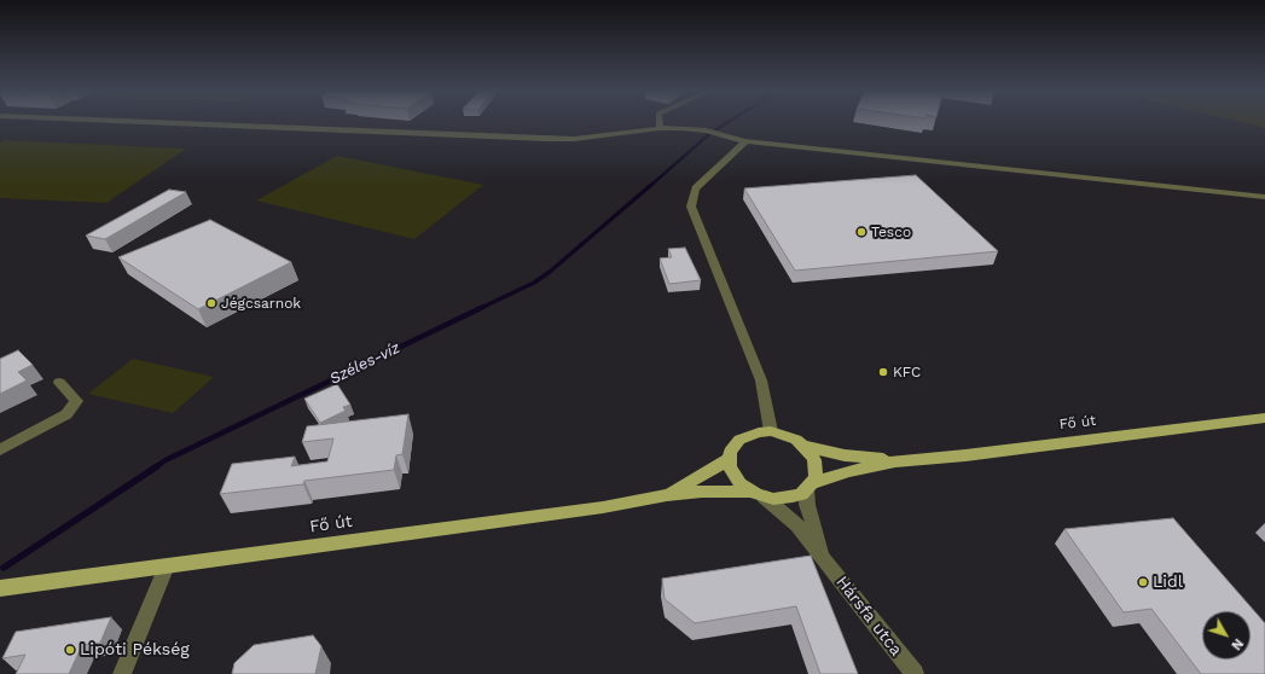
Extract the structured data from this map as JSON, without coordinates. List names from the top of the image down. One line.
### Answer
{"streets":{"main road":["Fő út"],"street":["Hársfa utca"]},"crossings":[["Fő út","Hársfa utca"]],"water":["Széles-víz"],"places":["Tesco","Jégcsarnok","KFC","Lidl","Lipóti Pékség"],"north":"bottom right"}
